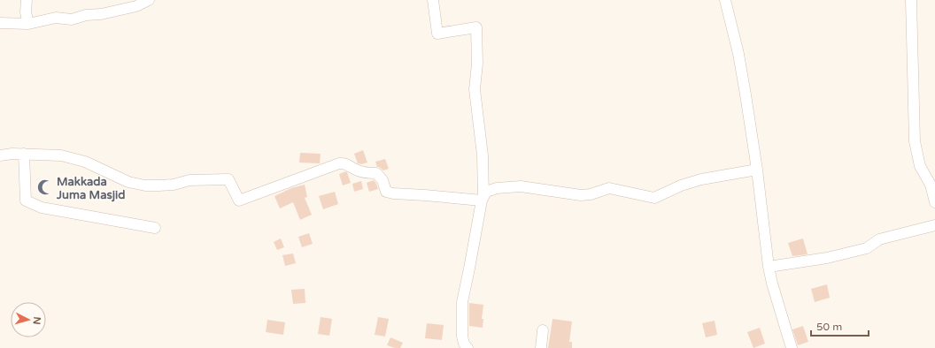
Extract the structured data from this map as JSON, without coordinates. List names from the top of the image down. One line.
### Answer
{"places":{"mosque":["Makkada Juma Masjid"]},"scale_bar":"50 m","north":"right"}
